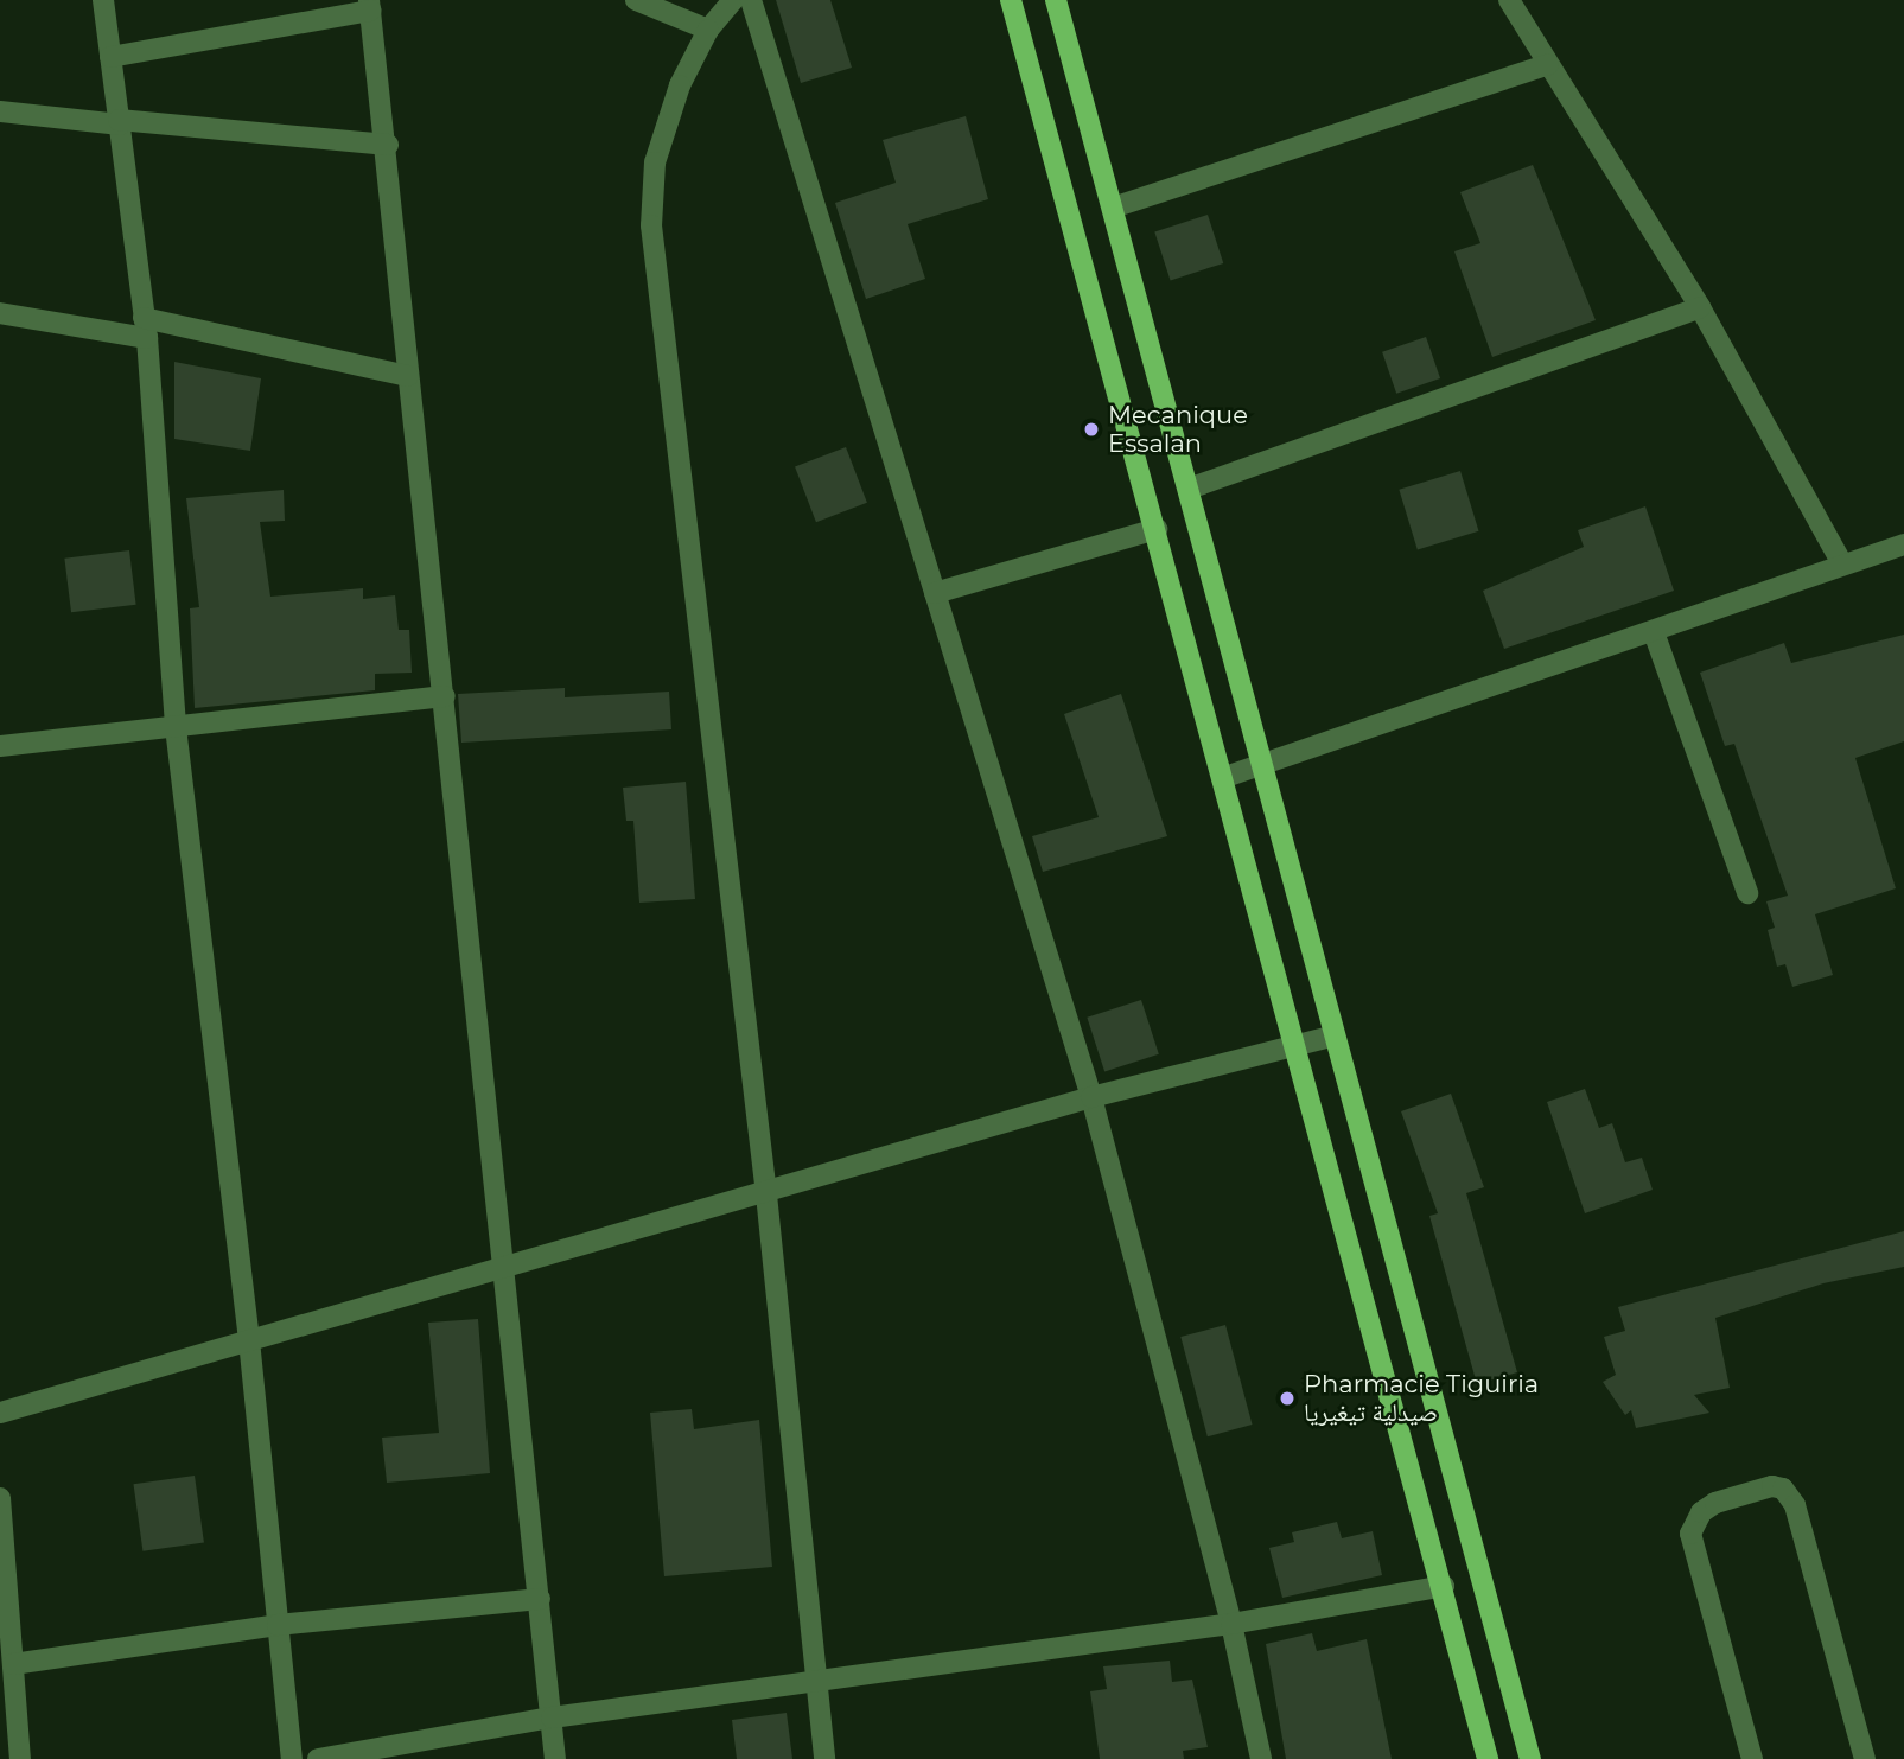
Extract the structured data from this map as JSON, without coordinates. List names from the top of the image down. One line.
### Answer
{"places":["Mecanique Essalan","Pharmacie Tiguiria صيدلية تيغيريا"]}
